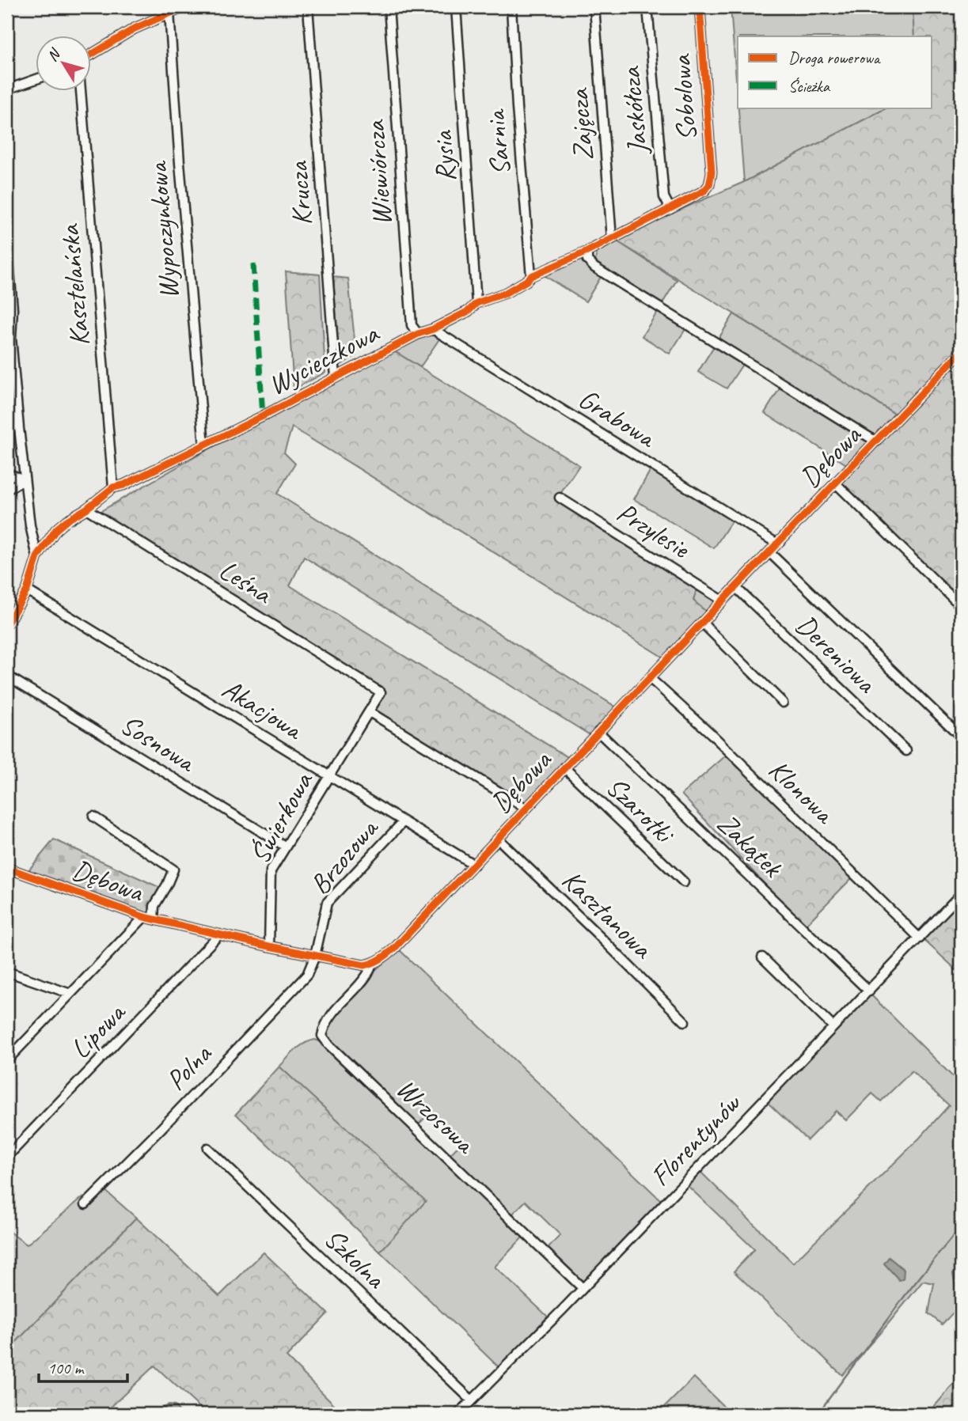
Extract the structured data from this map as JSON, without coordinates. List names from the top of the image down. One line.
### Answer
{"streets":{"street":["Sobolowa","Jaskółcza","Zajęcza","Sarnia","Rysia","Wiewiórcza","Krucza","Wypoczynkowa","Kasztelańska","Wycieczkowa","Grabowa","Dębowa","Przylesie","Leśna","Dereniowa","Akacjowa","Sosnowa","Klonowa","Szarotki","Świerkowa","Zakątek","Brzozowa","Kasztanowa","Lipowa","Polna","Wrzosowa","Florentynów","Szkolna"]},"crossings":[["Sobolowa","Wycieczkowa"],["Jaskółcza","Wycieczkowa"],["Zajęcza","Wycieczkowa"],["Sarnia","Wycieczkowa"],["Rysia","Wycieczkowa"],["Wiewiórcza","Wycieczkowa"],["Krucza","Wycieczkowa"],["Wypoczynkowa","Wycieczkowa"],["Kasztelańska","Wycieczkowa"],["Wycieczkowa","Grabowa"],["Wycieczkowa","Leśna"],["Wycieczkowa","Akacjowa"],["Grabowa","Dębowa"],["Dębowa","Przylesie"],["Dębowa","Dereniowa"],["Dębowa","Akacjowa"],["Dębowa","Klonowa"],["Dębowa","Szarotki"],["Dębowa","Świerkowa"],["Dębowa","Zakątek"],["Dębowa","Brzozowa"],["Dębowa","Kasztanowa"],["Dębowa","Lipowa"],["Dębowa","Polna"],["Dębowa","Wrzosowa"],["Leśna","Świerkowa"],["Akacjowa","Świerkowa"],["Akacjowa","Brzozowa"],["Sosnowa","Świerkowa"],["Klonowa","Florentynów"],["Zakątek","Florentynów"],["Brzozowa","Polna"],["Wrzosowa","Florentynów"],["Florentynów","Szkolna"]],"legend":["Droga rowerowa","Ścieżka"],"scale_bar":"100 m","north":"top left"}
